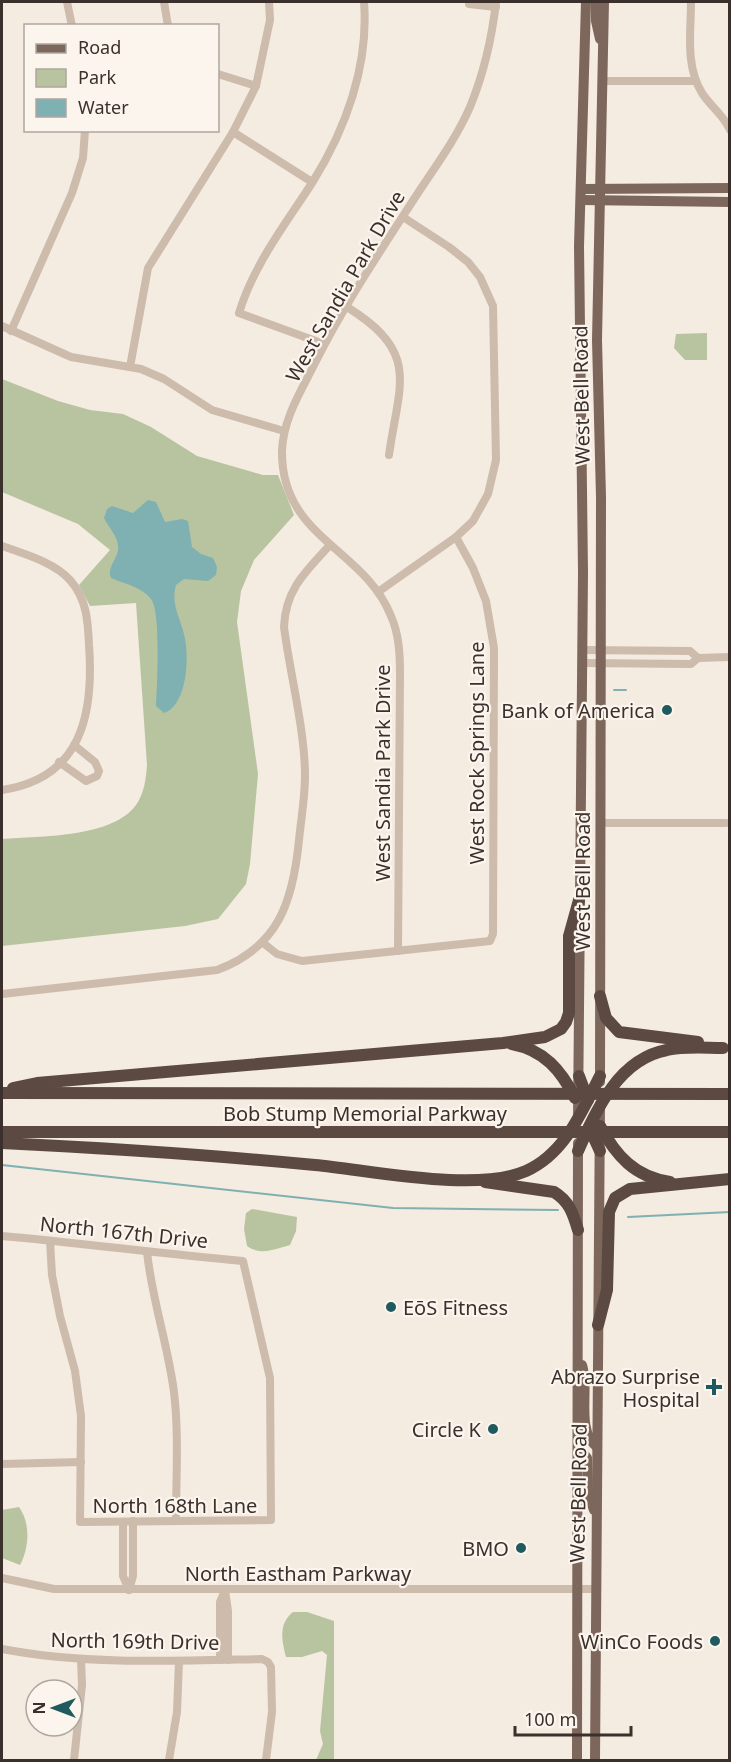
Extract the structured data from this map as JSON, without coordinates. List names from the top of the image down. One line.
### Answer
{"streets":{"highway":["Bob Stump Memorial Parkway"],"main road":["West Bell Road"],"street":["West Sandia Park Drive","West Rock Springs Lane","North 167th Drive","North 168th Lane","North Eastham Parkway","North 169th Drive"]},"crossings":[["West Sandia Park Drive","West Rock Springs Lane"],["West Bell Road","North Eastham Parkway"],["North 167th Drive","North 168th Lane"]],"places":{"other":["Bank of America","EōS Fitness","Circle K","BMO","WinCo Foods"],"health":["Abrazo Surprise Hospital"]},"legend":["Road","Park","Water"],"scale_bar":"100 m","north":"left"}
